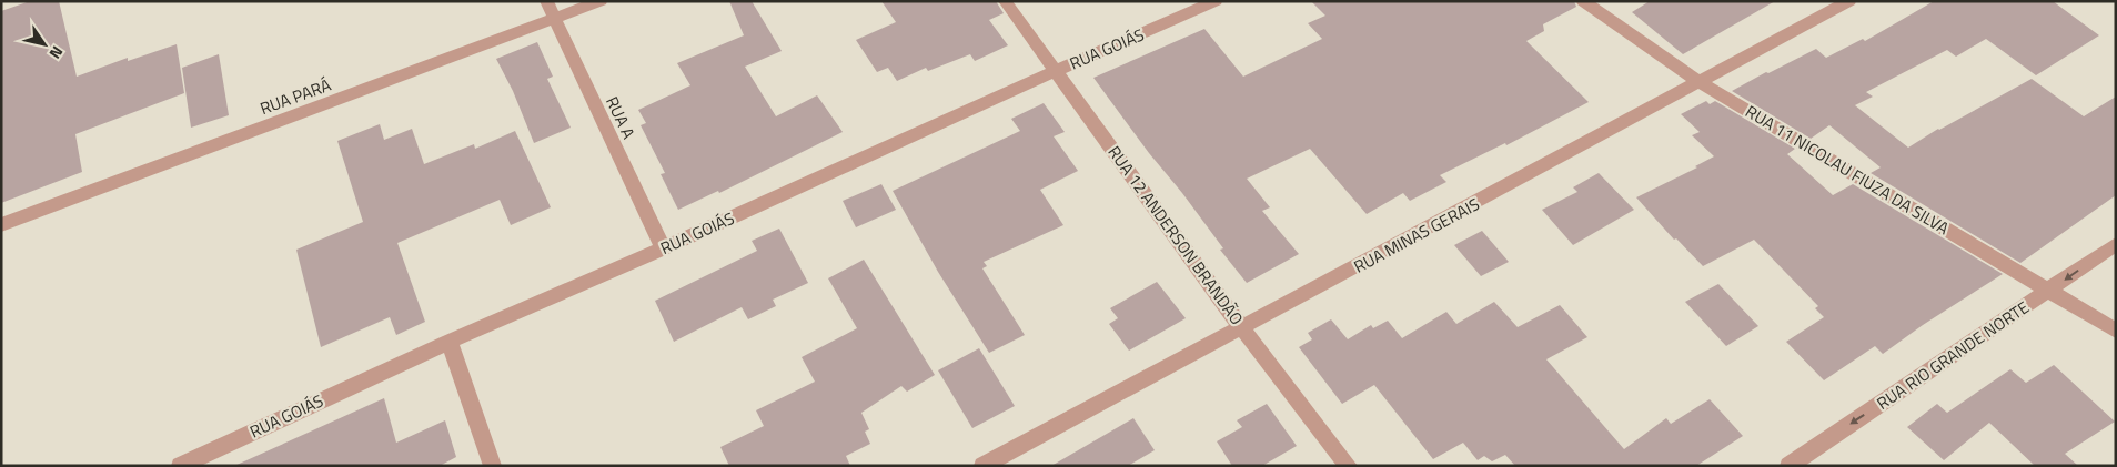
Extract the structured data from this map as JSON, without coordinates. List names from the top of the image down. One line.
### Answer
{"streets":{"street":["RUA GOIÁS","RUA PARÁ","RUA A","RUA 11 NICOLAU FIUZA DA SILVA","RUA 12 ANDERSON BRANDÃO","RUA MINAS GERAIS","RUA RIO GRANDE NORTE"]},"crossings":[["RUA GOIÁS","RUA A"],["RUA GOIÁS","RUA 12 ANDERSON BRANDÃO"],["RUA PARÁ","RUA A"],["RUA 11 NICOLAU FIUZA DA SILVA","RUA MINAS GERAIS"],["RUA 11 NICOLAU FIUZA DA SILVA","RUA RIO GRANDE NORTE"],["RUA 12 ANDERSON BRANDÃO","RUA MINAS GERAIS"]],"one_way":["RUA RIO GRANDE NORTE"],"north":"bottom right"}
